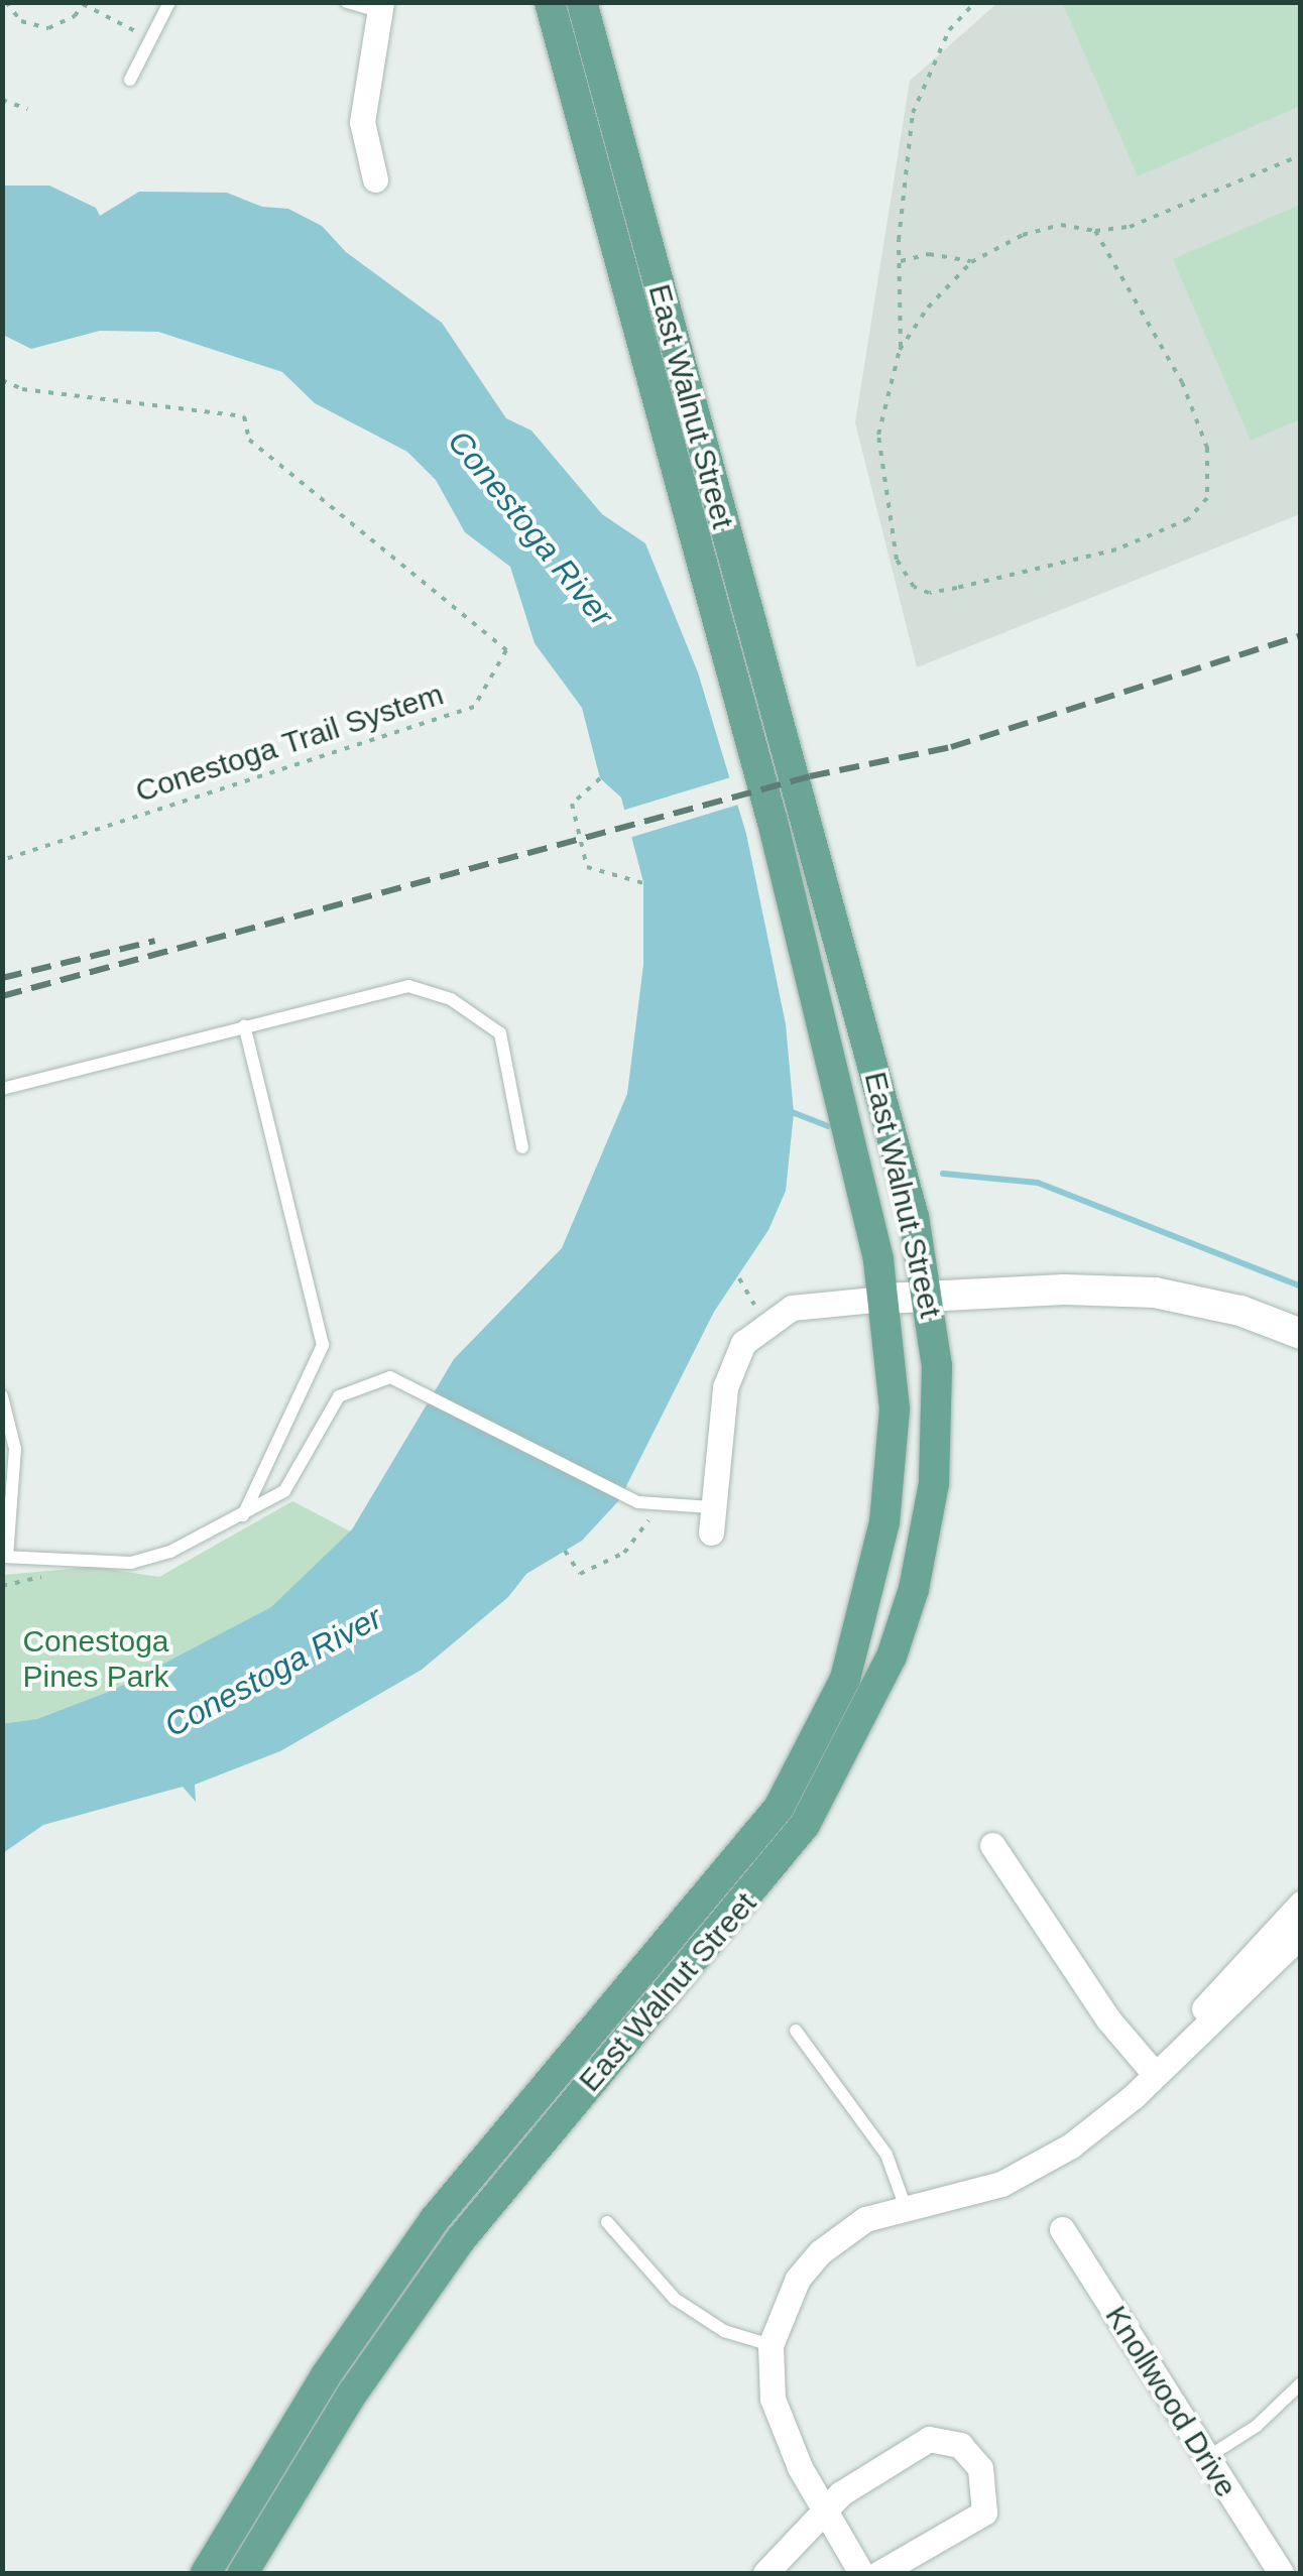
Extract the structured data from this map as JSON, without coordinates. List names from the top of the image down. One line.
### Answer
{"streets":{"main road":["East Walnut Street"],"street":["Knollwood Drive"],"path":["Conestoga Trail System"]},"water":["Conestoga River"],"parks":["Conestoga Pines Park"]}
